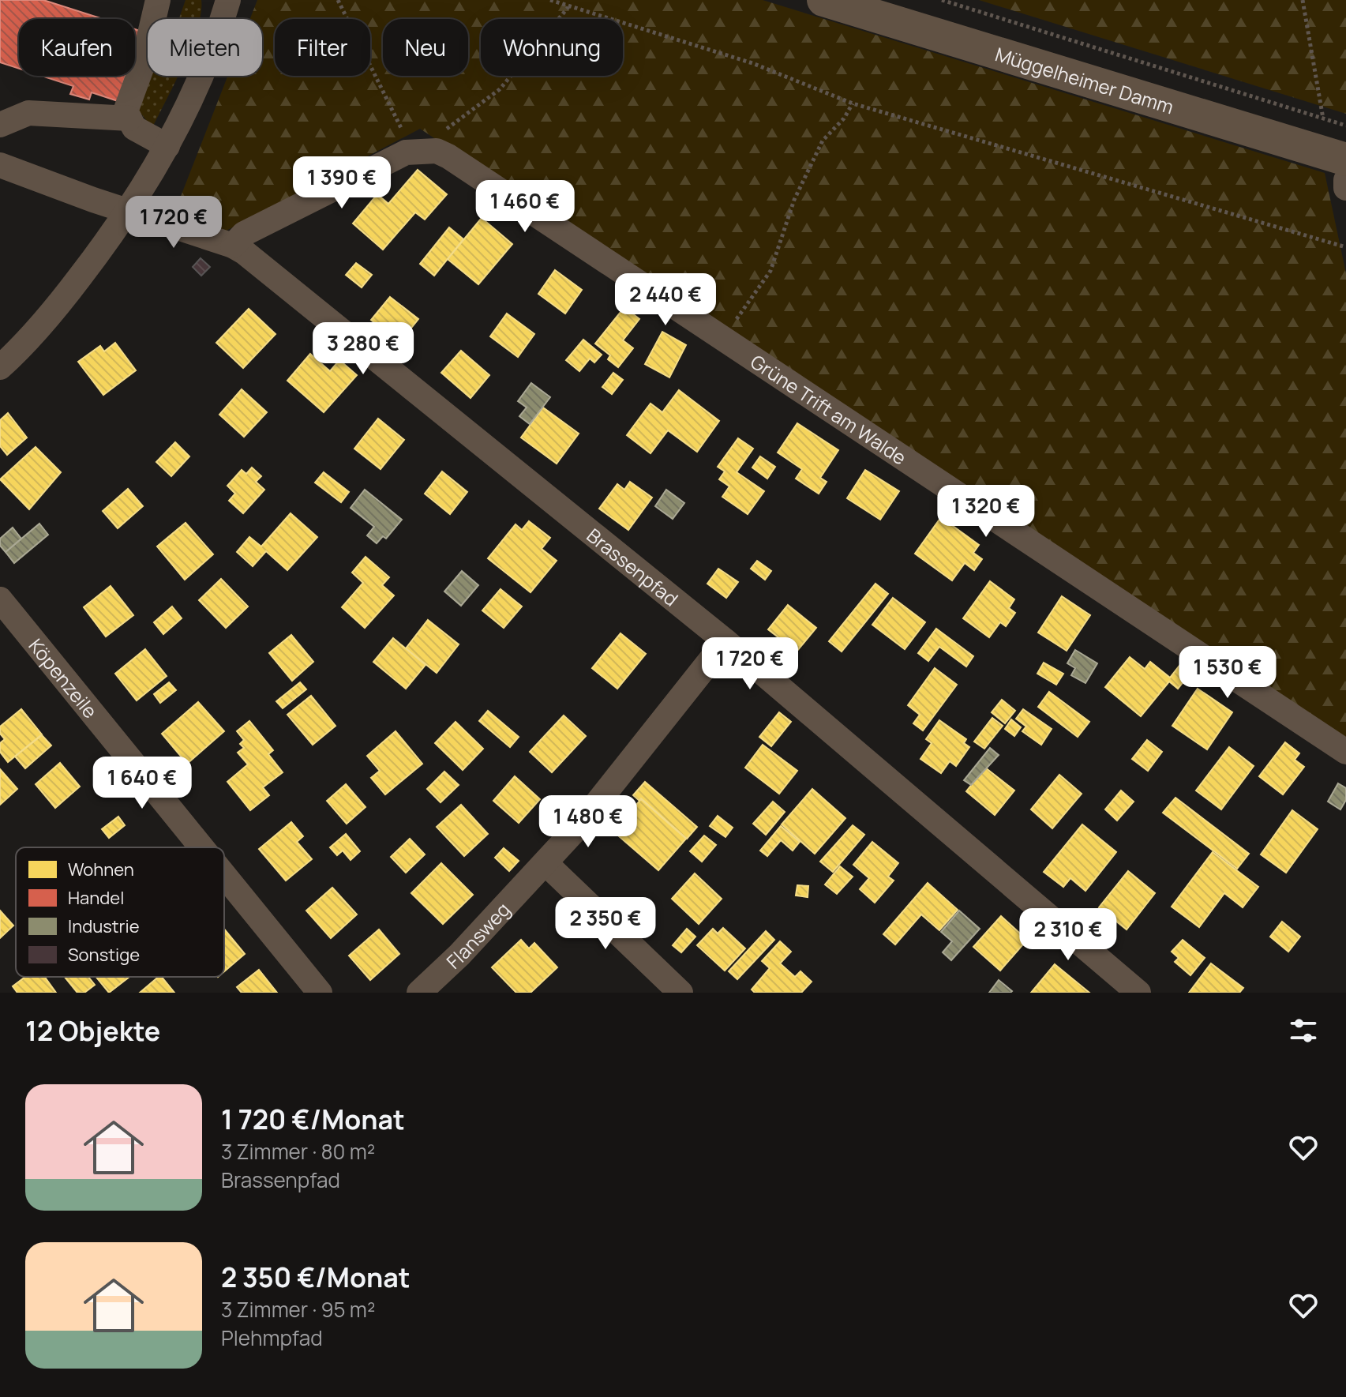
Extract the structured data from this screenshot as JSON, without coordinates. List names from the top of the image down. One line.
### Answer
{"streets":{"main road":["Müggelheimer Damm"],"street":["Grüne Trift am Walde","Brassenpfad","Köpenzeile","Flansweg"]},"crossings":[["Brassenpfad","Flansweg"]],"legend":["Wohnen","Handel","Industrie","Sonstige"],"page":{"chip":["Kaufen","Mieten","Filter","Neu","Wohnung"],"price":["1 390 €","1 460 €","1 720 €","2 440 €","3 280 €","1 320 €","1 720 €","1 530 €","1 640 €","1 480 €","2 350 €","2 310 €"],"heading":"12 Objekte","list":[{"name":"1 720 €/Monat","note":"3 Zimmer · 80 m² · Brassenpfad"},{"name":"2 350 €/Monat","note":"3 Zimmer · 95 m² · Plehmpfad"}]}}
